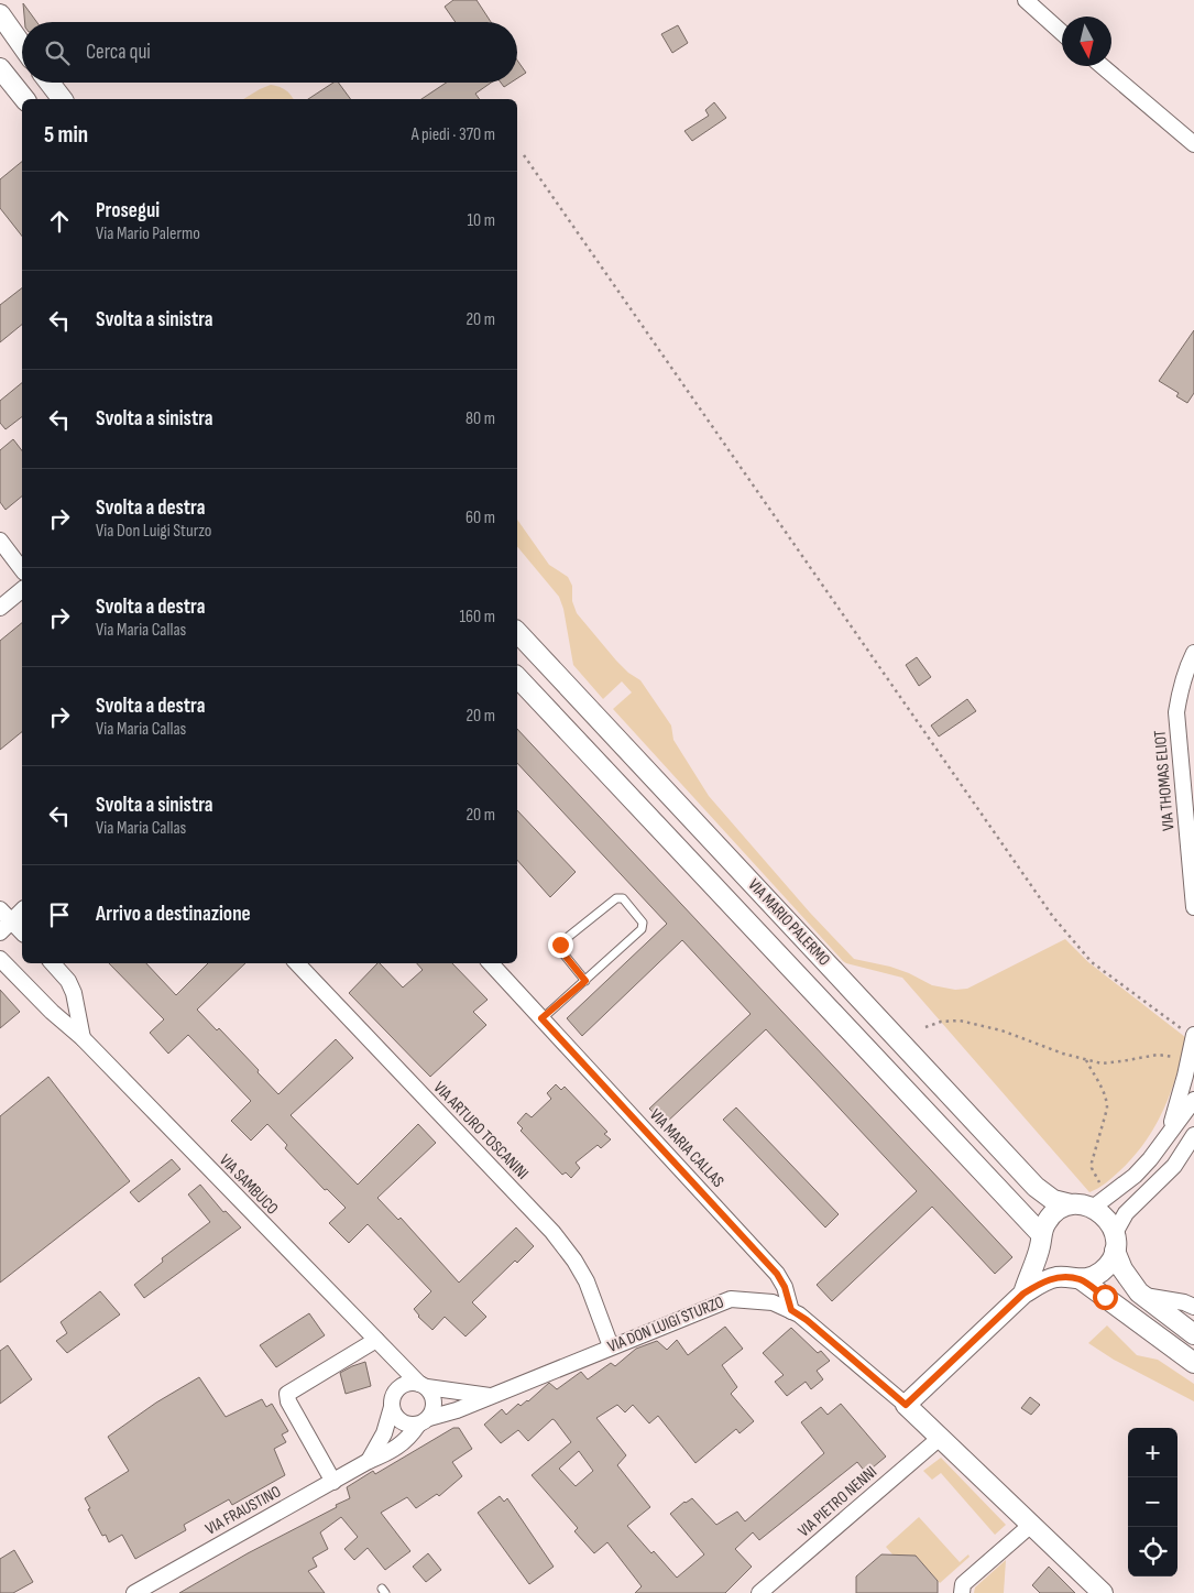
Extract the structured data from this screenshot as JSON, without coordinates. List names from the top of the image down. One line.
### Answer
{"streets":{"street":["VIA THOMAS ELIOT","VIA MARIO PALERMO","VIA ARTURO TOSCANINI","VIA MARIA CALLAS","VIA SAMBUCO","VIA DON LUIGI STURZO","VIA PIETRO NENNI","VIA FRAUSTINO"]},"crossings":[["VIA ARTURO TOSCANINI","VIA DON LUIGI STURZO"],["VIA MARIA CALLAS","VIA DON LUIGI STURZO"],["VIA SAMBUCO","VIA DON LUIGI STURZO"],["VIA SAMBUCO","VIA FRAUSTINO"],["VIA DON LUIGI STURZO","VIA PIETRO NENNI"],["VIA DON LUIGI STURZO","VIA FRAUSTINO"]],"north":"bottom","page":{"search":"Cerca qui","heading":["5 min","A piedi · 370 m"],"list":[["Prosegui","Via Mario Palermo","10 m"],["Svolta a sinistra","20 m"],["Svolta a sinistra","80 m"],["Svolta a destra","Via Don Luigi Sturzo","60 m"],["Svolta a destra","Via Maria Callas","160 m"],["Svolta a destra","Via Maria Callas","20 m"],["Svolta a sinistra","Via Maria Callas","20 m"],"Arrivo a destinazione"],"map_buttons":["+","−"]}}
